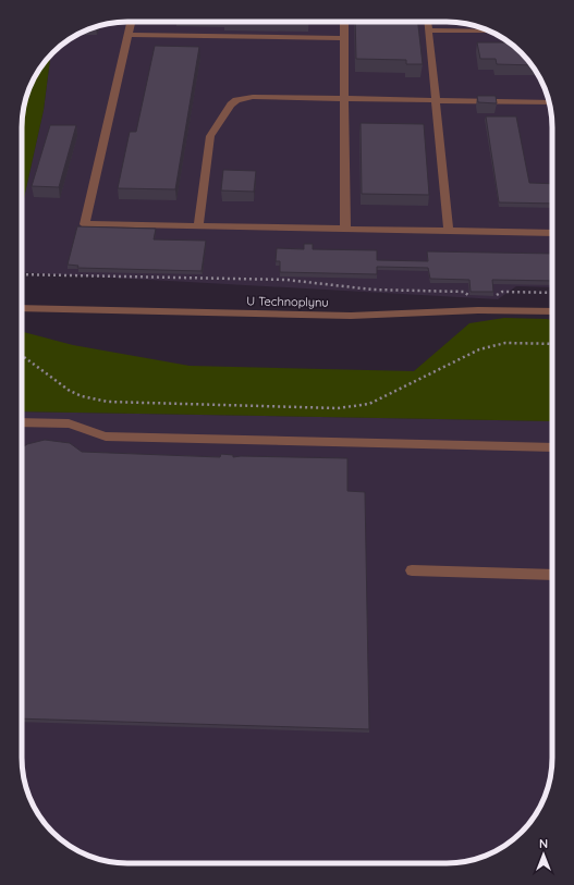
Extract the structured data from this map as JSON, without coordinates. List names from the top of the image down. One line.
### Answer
{"streets":{"street":["U Technoplynu"]},"north":"top"}
